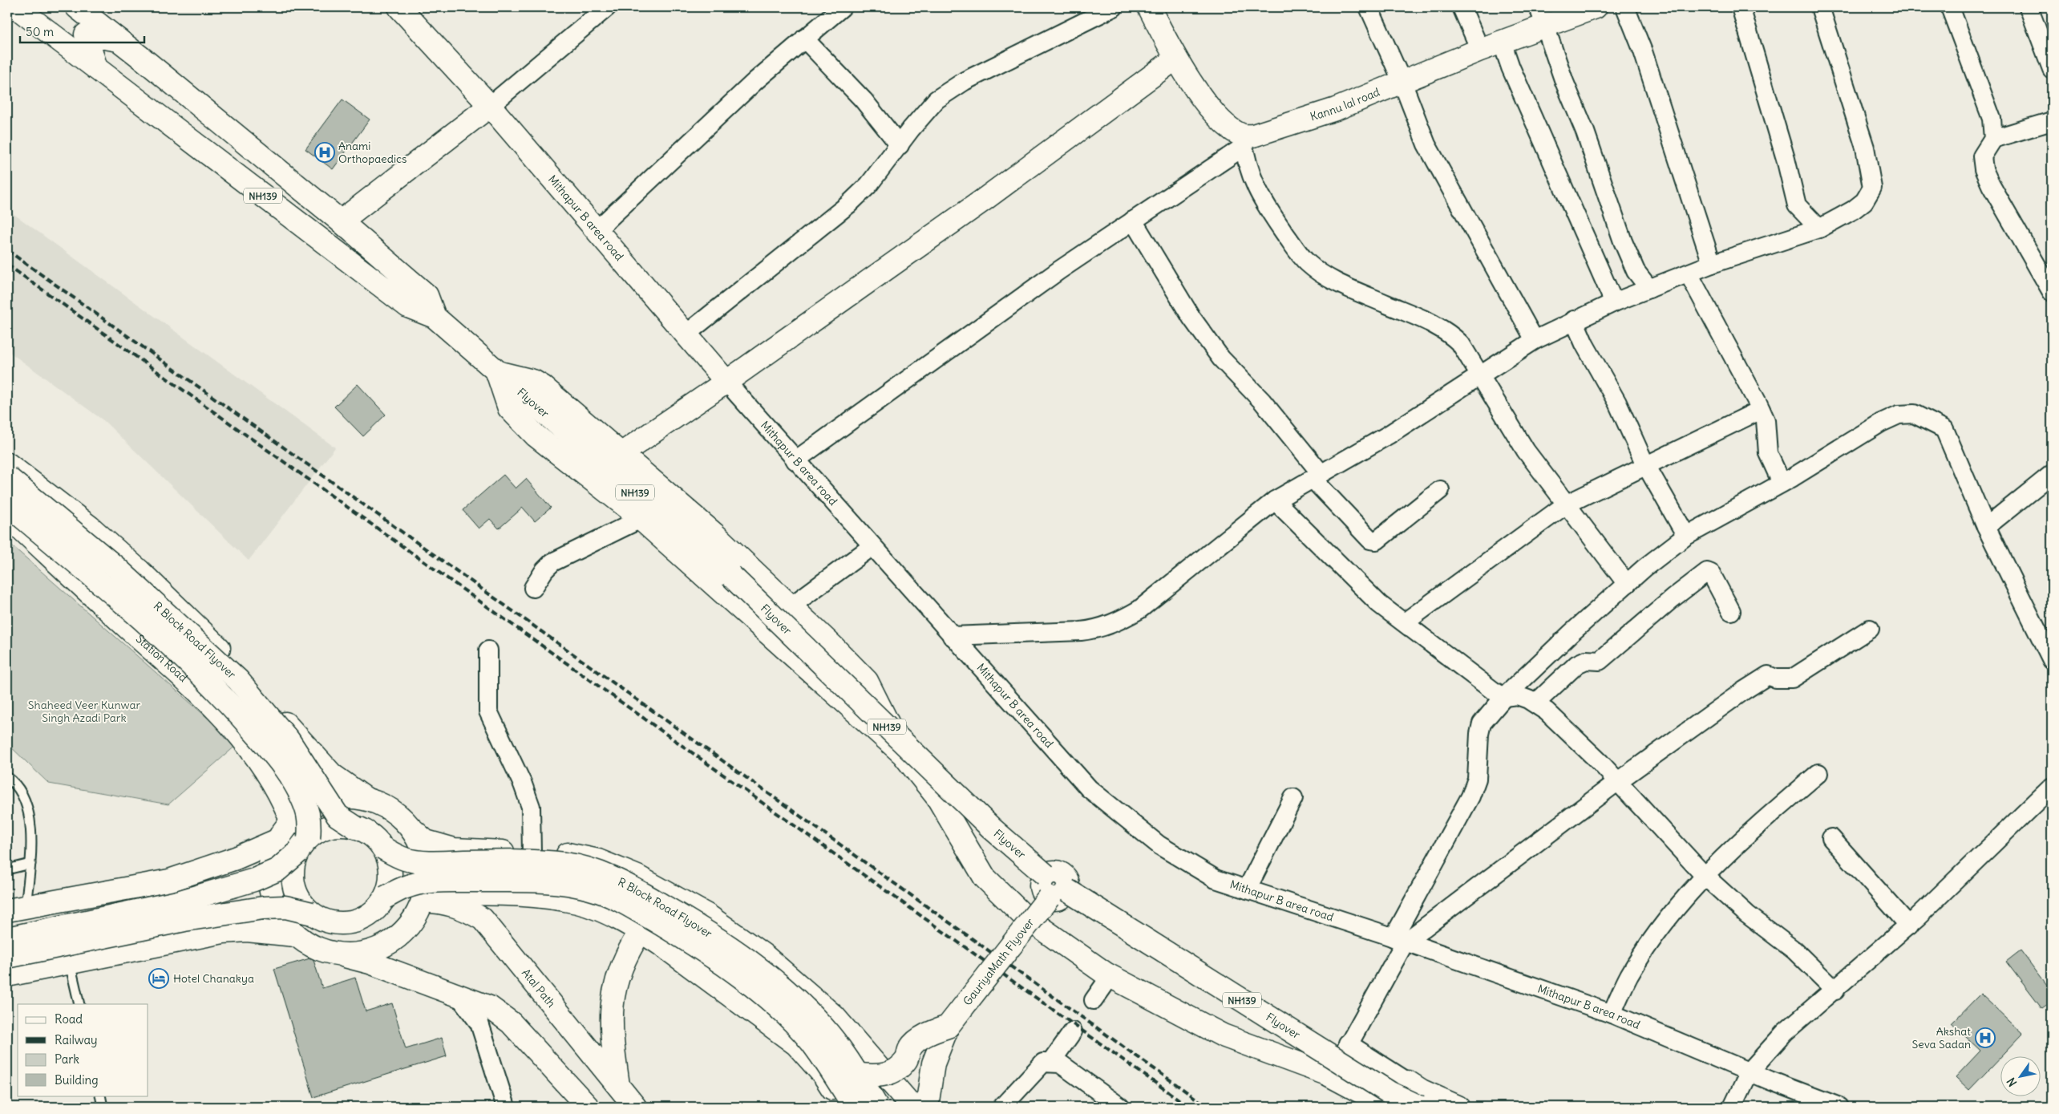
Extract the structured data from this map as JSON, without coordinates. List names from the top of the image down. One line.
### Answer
{"streets":{"main road":["Kannu lal road","NH139","Mithapur B area road","Flyover","R Block Road Flyover","Station Road","GauriyaMath Flyover","Atal Path"]},"crossings":[["NH139","Flyover"],["Flyover","GauriyaMath Flyover"],["R Block Road Flyover","GauriyaMath Flyover"]],"parks":["Shaheed Veer Kunwar Singh Azadi Park"],"places":{"hospital":["Anami Orthopaedics","Akshat Seva Sadan"],"hotel":["Hotel Chanakya"]},"legend":["Road","Railway","Park","Building"],"scale_bar":"50 m","north":"bottom left"}
